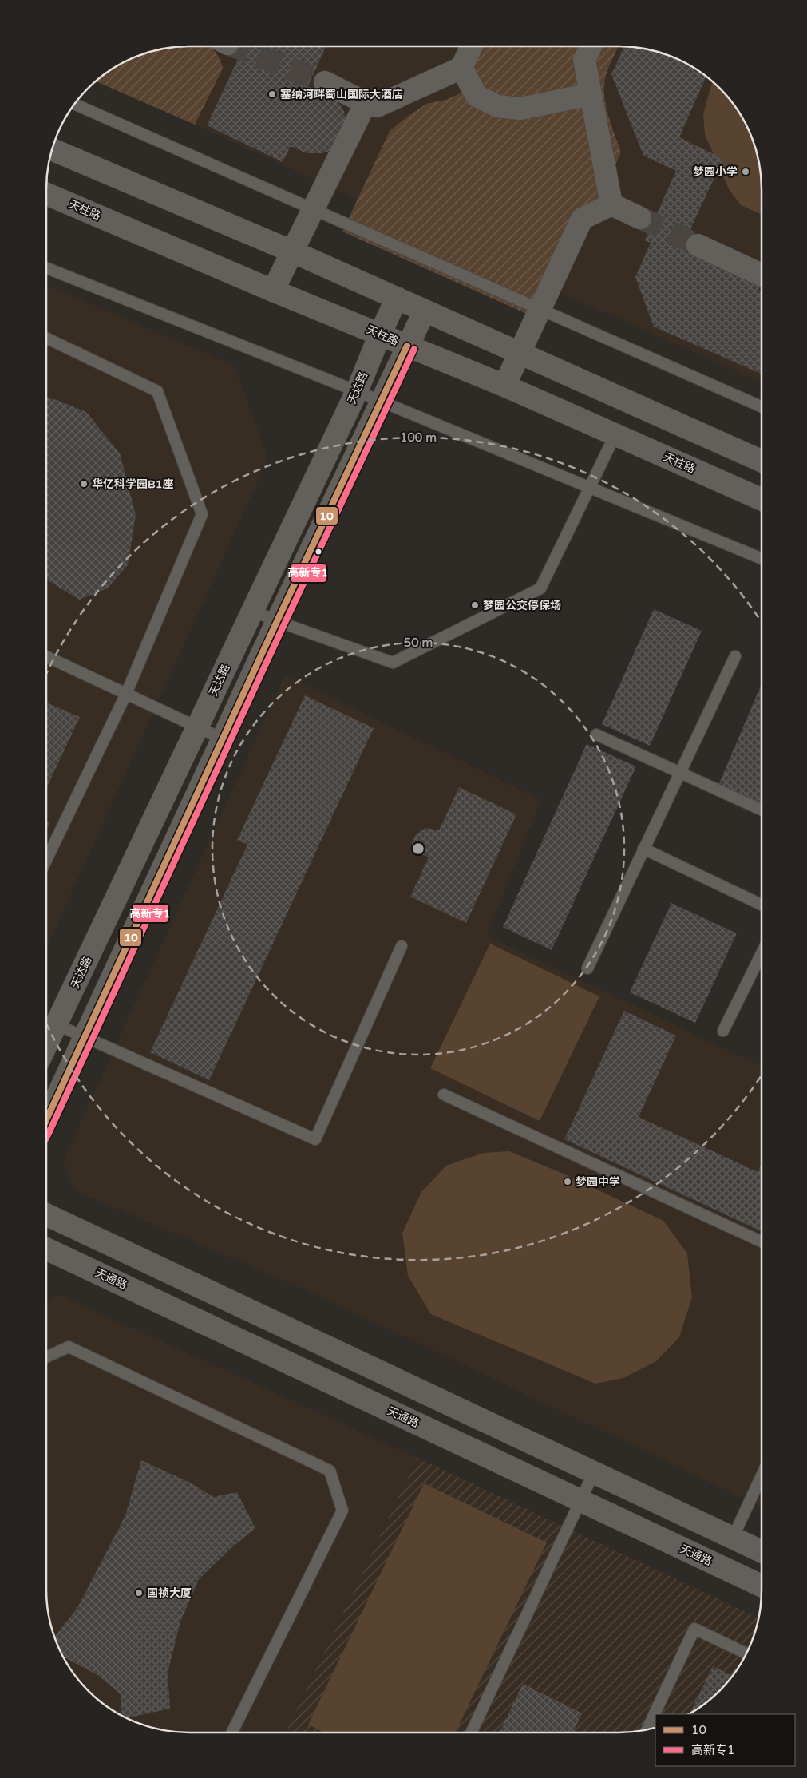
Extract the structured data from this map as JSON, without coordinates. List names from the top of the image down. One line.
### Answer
{"streets":{"street":["天柱路","天达路","天通路"]},"crossings":[["天柱路","天达路"]],"places":["塞纳河畔蜀山国际大酒店","梦园小学","华亿科学园B1座","梦园公交停保场","梦园中学","国祯大厦"],"lines":["transit line 10","transit line 高新专1"],"legend":["10","高新专1"],"rings":["100 m","50 m"]}
